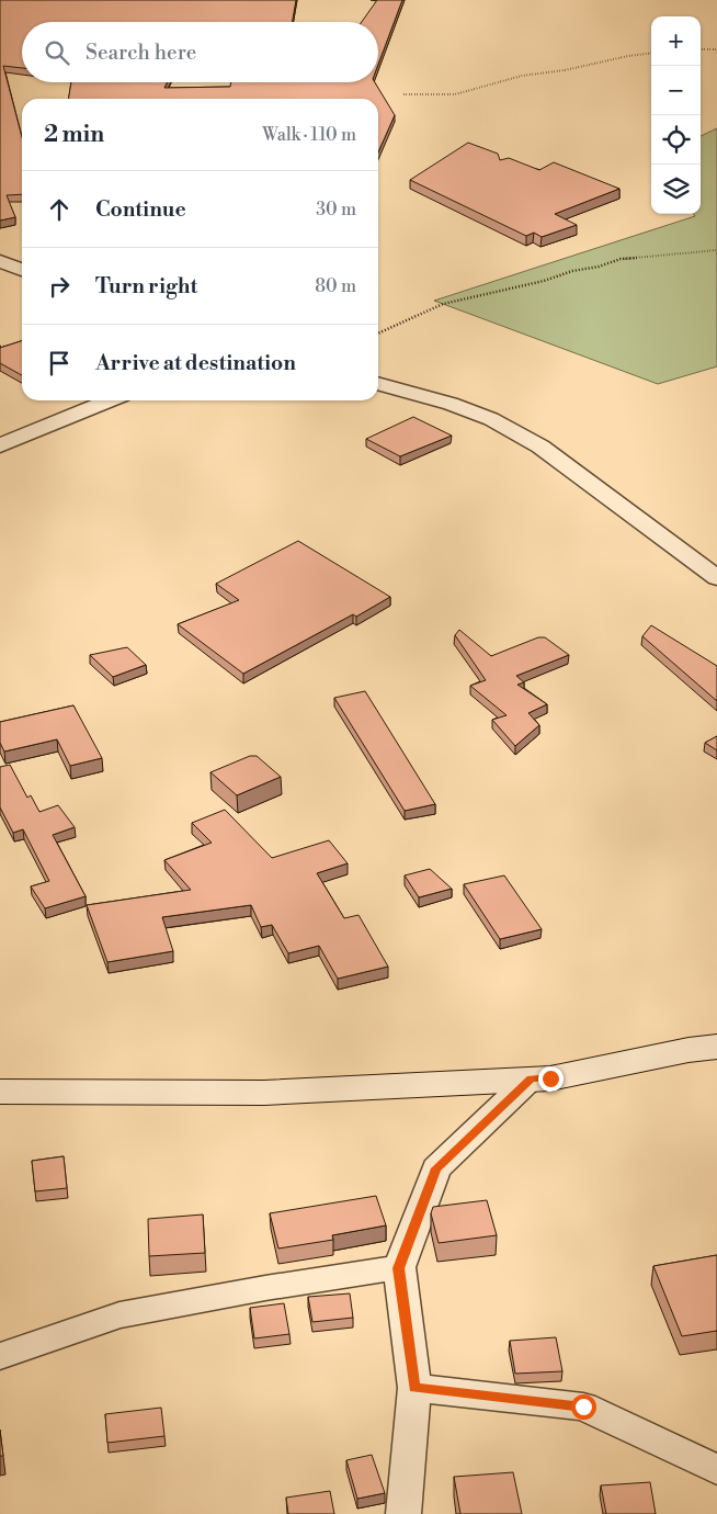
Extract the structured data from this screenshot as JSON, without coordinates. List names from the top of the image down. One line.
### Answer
{"page":{"map_buttons":["+","−"],"search":"Search here","heading":["2 min","Walk · 110 m"],"list":[["Continue","30 m"],["Turn right","80 m"],"Arrive at destination"]}}
